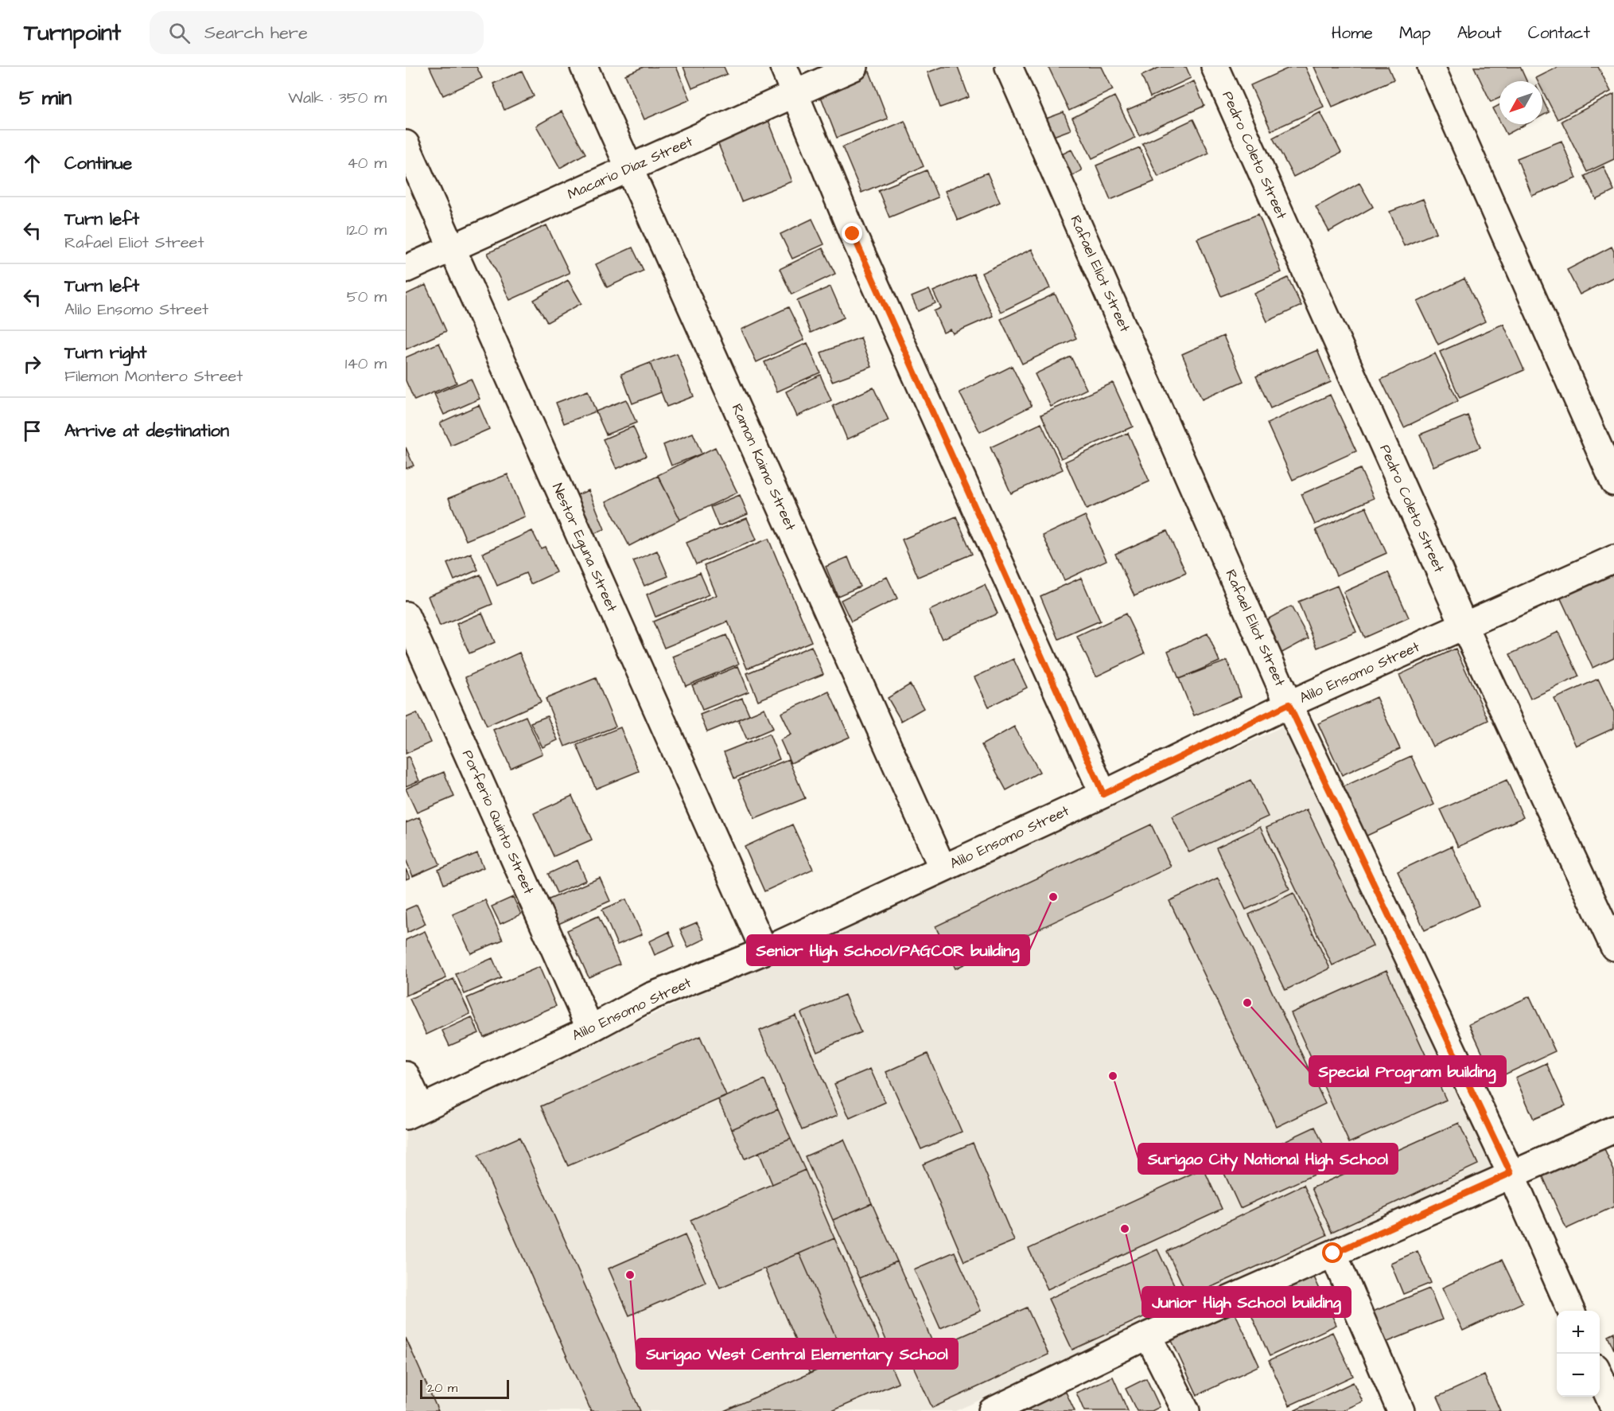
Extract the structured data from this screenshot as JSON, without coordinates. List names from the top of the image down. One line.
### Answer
{"streets":{"street":["Pedro Coleto Street","Macario Diaz Street","Rafael Eliot Street","Ramon Kaimo Street","Nestor Eguna Street","Alilo Ensomo Street","Porferio Quinto Street"]},"crossings":[["Pedro Coleto Street","Alilo Ensomo Street"],["Macario Diaz Street","Ramon Kaimo Street"],["Macario Diaz Street","Nestor Eguna Street"],["Rafael Eliot Street","Alilo Ensomo Street"],["Ramon Kaimo Street","Alilo Ensomo Street"],["Nestor Eguna Street","Alilo Ensomo Street"],["Alilo Ensomo Street","Porferio Quinto Street"]],"places":["Senior High School/PAGCOR building","Special Program building","Surigao City National High School","Junior High School building","Surigao West Central Elementary School"],"scale_bar":"20 m","north":"bottom left","page":{"header":"Turnpoint","search":"Search here","nav":["Home","Map","About","Contact"],"heading":["5 min","Walk · 350 m"],"list":[["Continue","40 m"],["Turn left","Rafael Eliot Street","120 m"],["Turn left","Alilo Ensomo Street","50 m"],["Turn right","Filemon Montero Street","140 m"],"Arrive at destination"],"map_buttons":["+","−"],"scale":"20 m"}}
